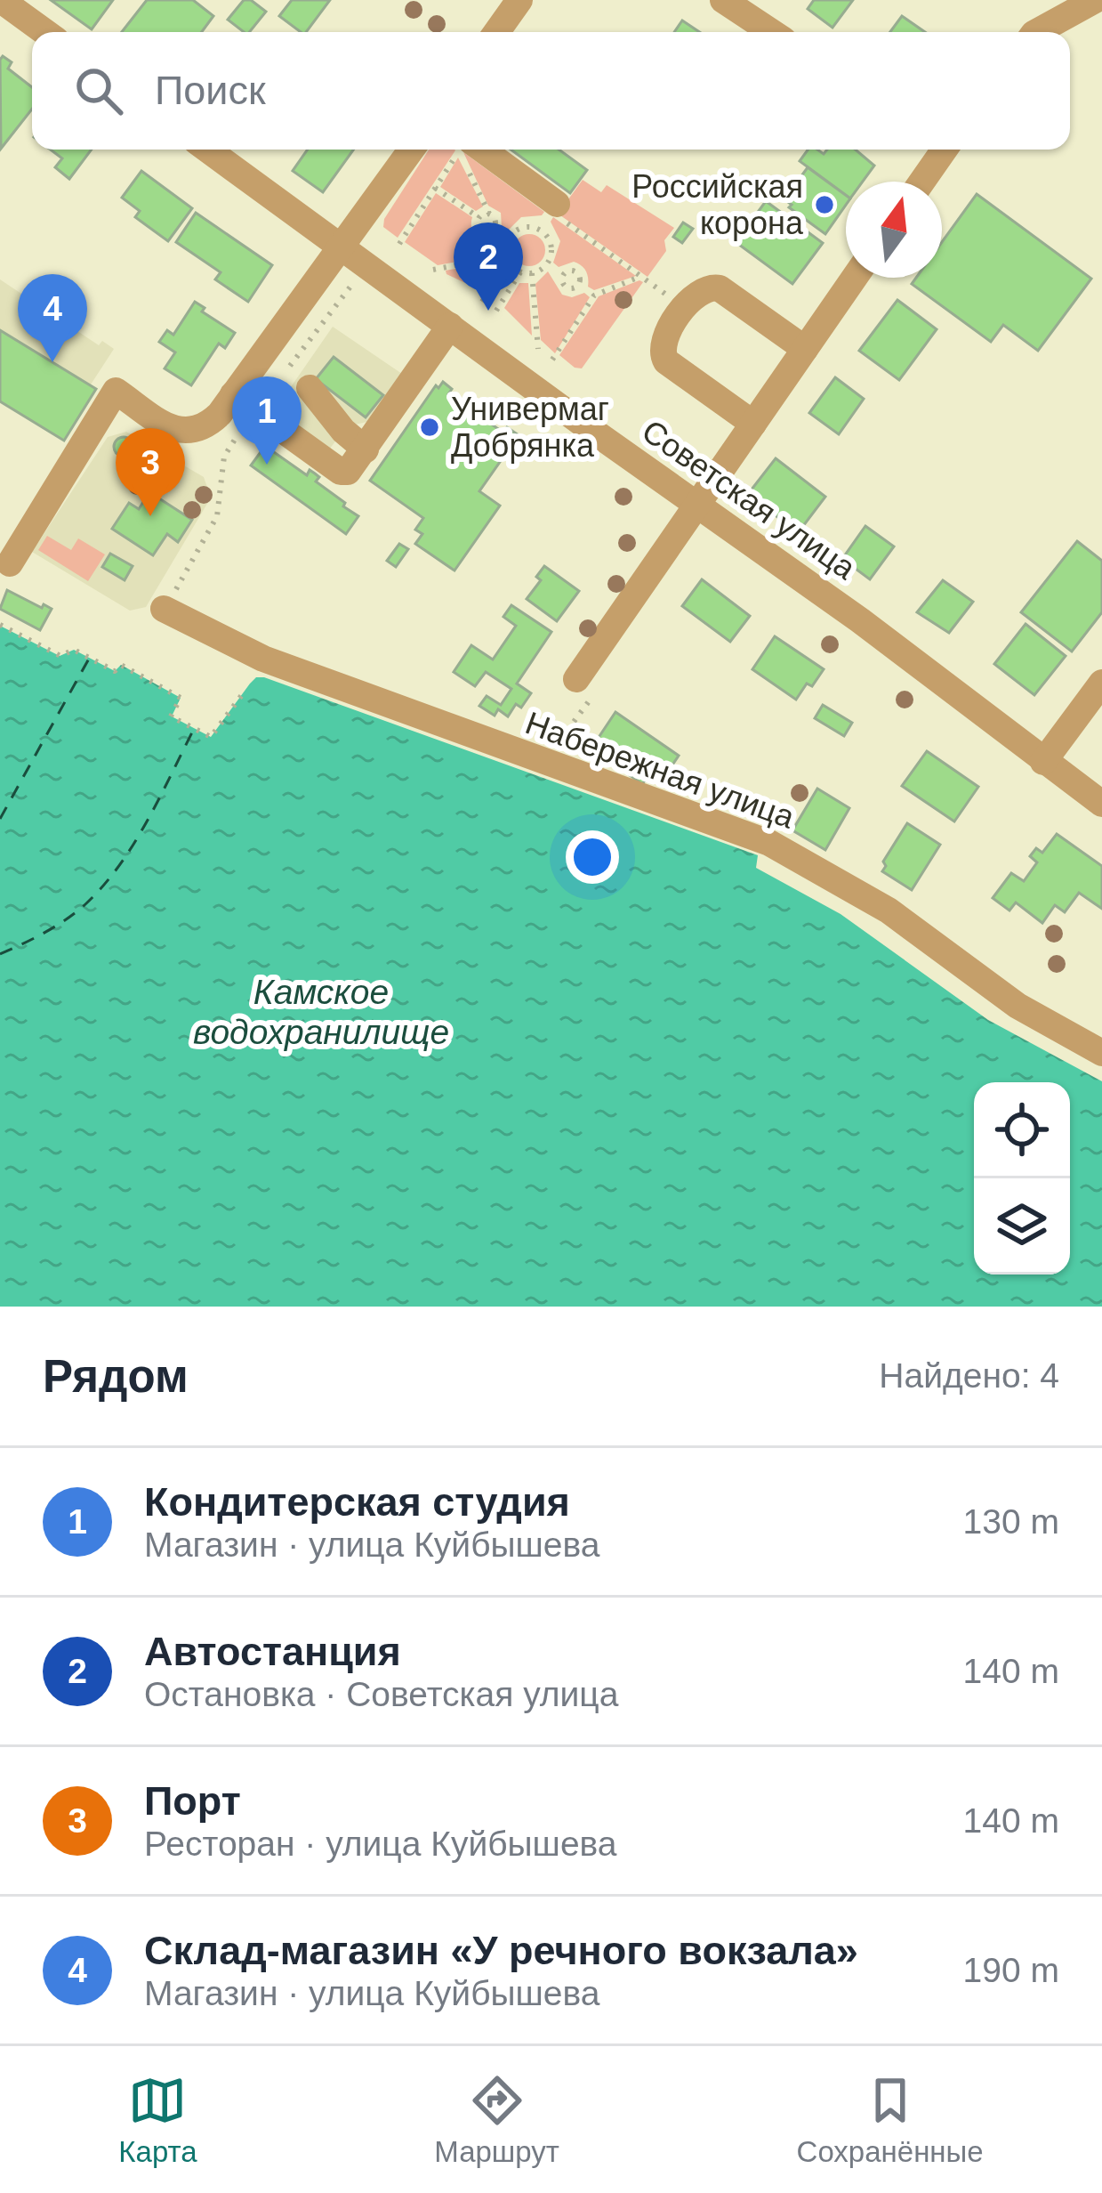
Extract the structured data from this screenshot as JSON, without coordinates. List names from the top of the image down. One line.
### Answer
{"streets":{"street":["Советская улица","Набережная улица"]},"water":["Камское водохранилище"],"places":["Российская корона","Универмаг Добрянка"],"north":"top","page":{"search":"Поиск","pins":["2","4","1","3"],"heading":["Рядом","Найдено: 4"],"list":[{"mark":"1","name":"Кондитерская студия","note":"Магазин · улица Куйбышева","value":"130 m"},{"mark":"2","name":"Автостанция","note":"Остановка · Советская улица","value":"140 m"},{"mark":"3","name":"Порт","note":"Ресторан · улица Куйбышева","value":"140 m"},{"mark":"4","name":"Склад-магазин «У речного вокзала»","note":"Магазин · улица Куйбышева","value":"190 m"}],"nav":["Карта","Маршрут","Сохранённые"]}}
